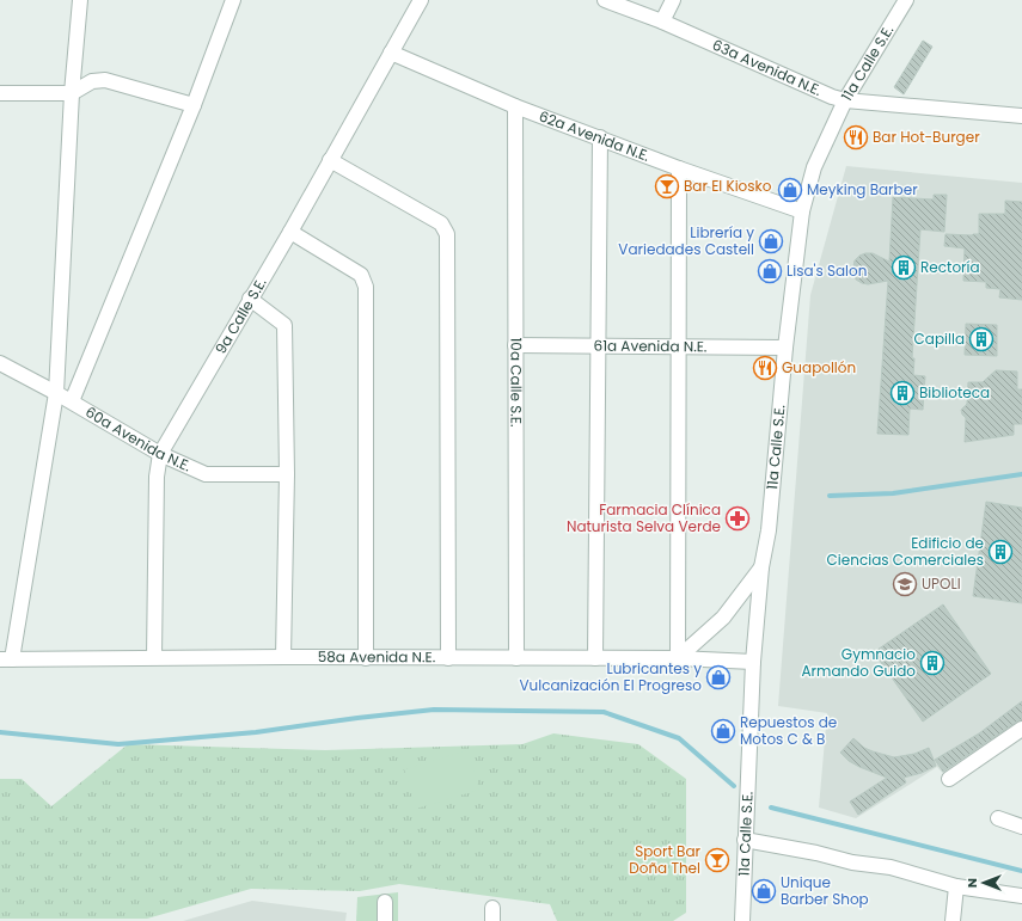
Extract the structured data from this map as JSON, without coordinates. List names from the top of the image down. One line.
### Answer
{"streets":{"street":["11a Calle S.E.","63a Avenida N.E.","62a Avenida N.E.","9a Calle S.E.","61a Avenida N.E.","10a Calle S.E.","60a Avenida N.E.","58a Avenida N.E."]},"crossings":[["11a Calle S.E.","63a Avenida N.E."],["11a Calle S.E.","62a Avenida N.E."],["11a Calle S.E.","61a Avenida N.E."],["11a Calle S.E.","58a Avenida N.E."],["62a Avenida N.E.","9a Calle S.E."],["62a Avenida N.E.","10a Calle S.E."],["9a Calle S.E.","60a Avenida N.E."],["9a Calle S.E.","58a Avenida N.E."],["61a Avenida N.E.","10a Calle S.E."],["10a Calle S.E.","58a Avenida N.E."]],"places":{"restaurant":["Bar Hot-Burger","Guapollón"],"bar":["Bar El Kiosko","Sport Bar Doña Thel"],"shop":["Meyking Barber","Librería y Variedades Castell","Lisa's Salon","Lubricantes y Vulcanización El Progreso","Repuestos de Motos C & B","Unique Barber Shop"],"building":["Rectoría","Capilla","Biblioteca","Edificio de Ciencias Comerciales","Gymnacio Armando Guido"],"pharmacy":["Farmacia Clínica Naturista Selva Verde"],"school or university":["UPOLI"]},"north":"left"}
